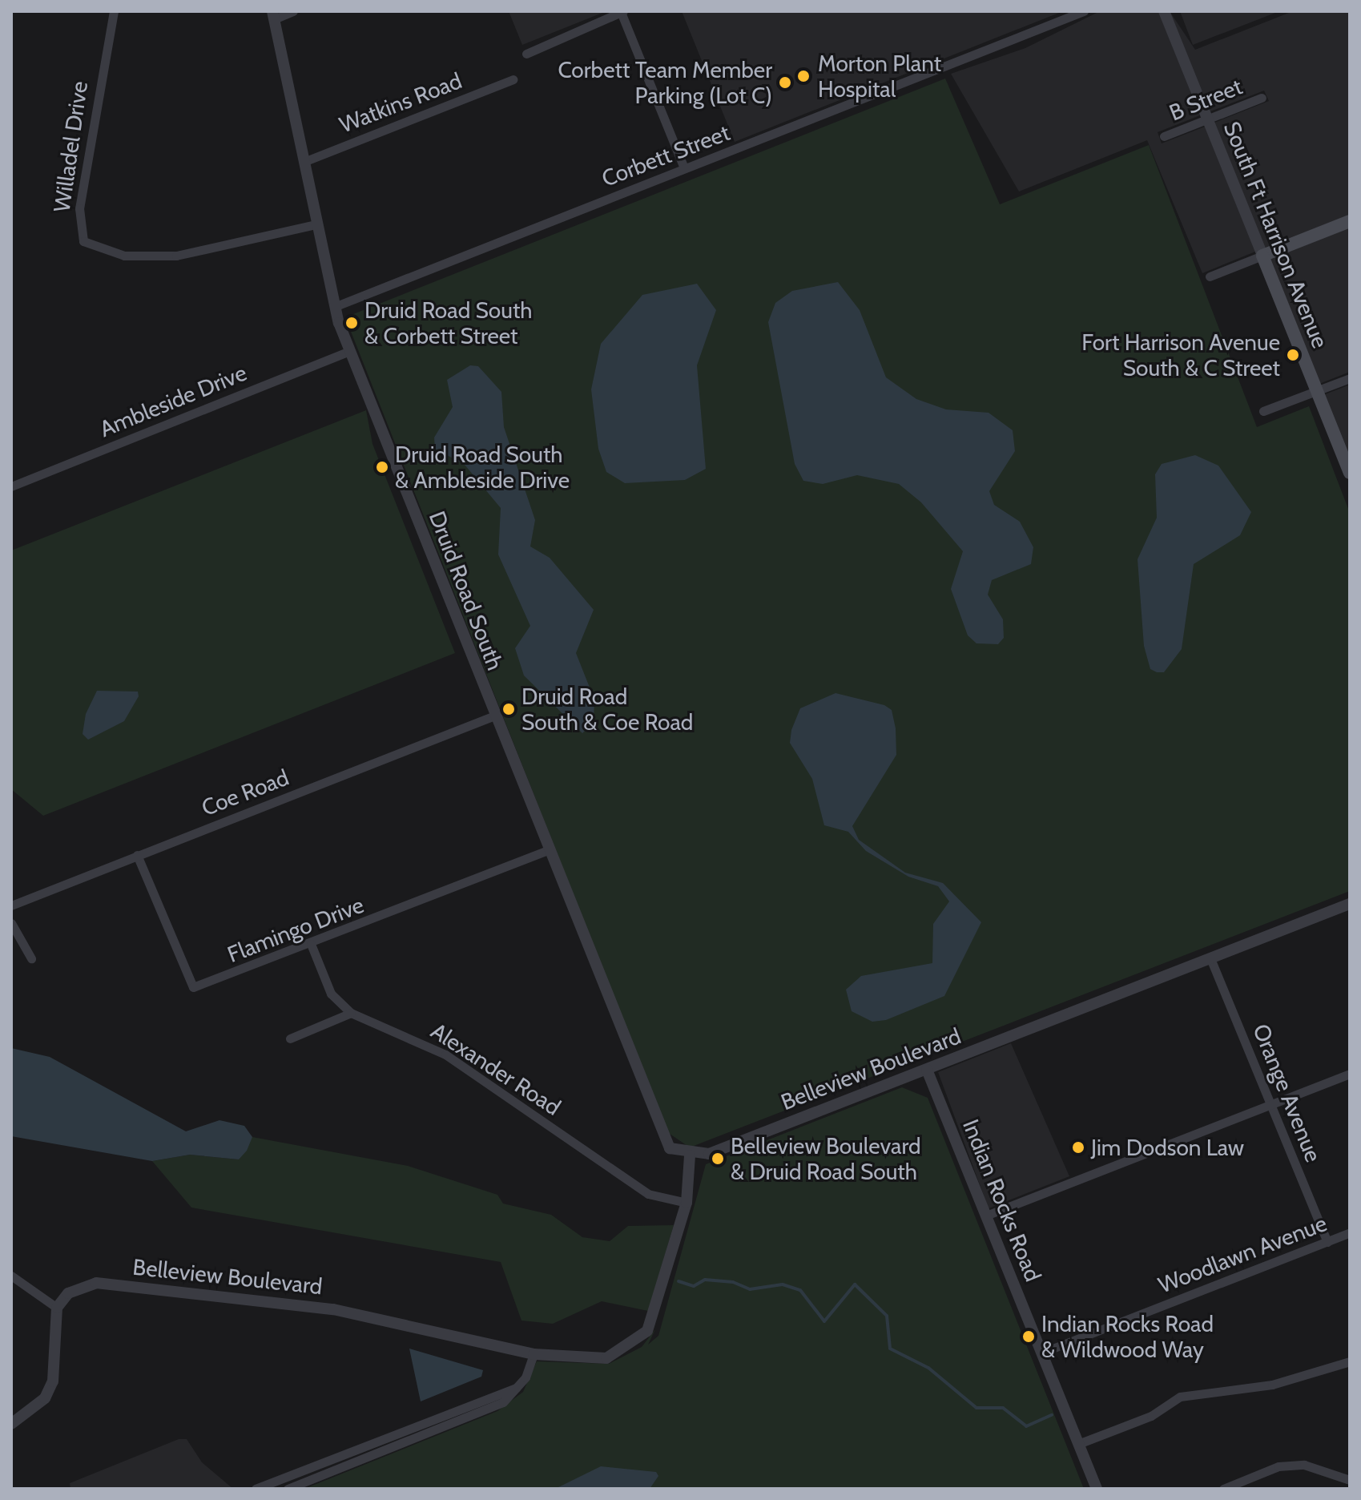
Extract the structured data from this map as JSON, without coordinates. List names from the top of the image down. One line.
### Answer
{"streets":{"main road":["South Ft Harrison Avenue"],"street":["B Street","Watkins Road","Willadel Drive","Corbett Street","Ambleside Drive","Druid Road South","Coe Road","Flamingo Drive","Alexander Road","Belleview Boulevard","Orange Avenue","Indian Rocks Road","Woodlawn Avenue"]},"crossings":[["B Street","South Ft Harrison Avenue"],["Watkins Road","Druid Road South"],["Willadel Drive","Druid Road South"],["Corbett Street","Druid Road South"],["Ambleside Drive","Druid Road South"],["Druid Road South","Coe Road"],["Druid Road South","Flamingo Drive"],["Druid Road South","Belleview Boulevard"],["Coe Road","Flamingo Drive"],["Flamingo Drive","Alexander Road"],["Alexander Road","Belleview Boulevard"],["Belleview Boulevard","Orange Avenue"],["Belleview Boulevard","Indian Rocks Road"],["Orange Avenue","Woodlawn Avenue"],["Indian Rocks Road","Woodlawn Avenue"]],"places":["Morton Plant Hospital","Corbett Team Member Parking (Lot C)","Druid Road South & Corbett Street","Fort Harrison Avenue South & C Street","Druid Road South & Ambleside Drive","Druid Road South & Coe Road","Jim Dodson Law","Belleview Boulevard & Druid Road South","Indian Rocks Road & Wildwood Way"]}
